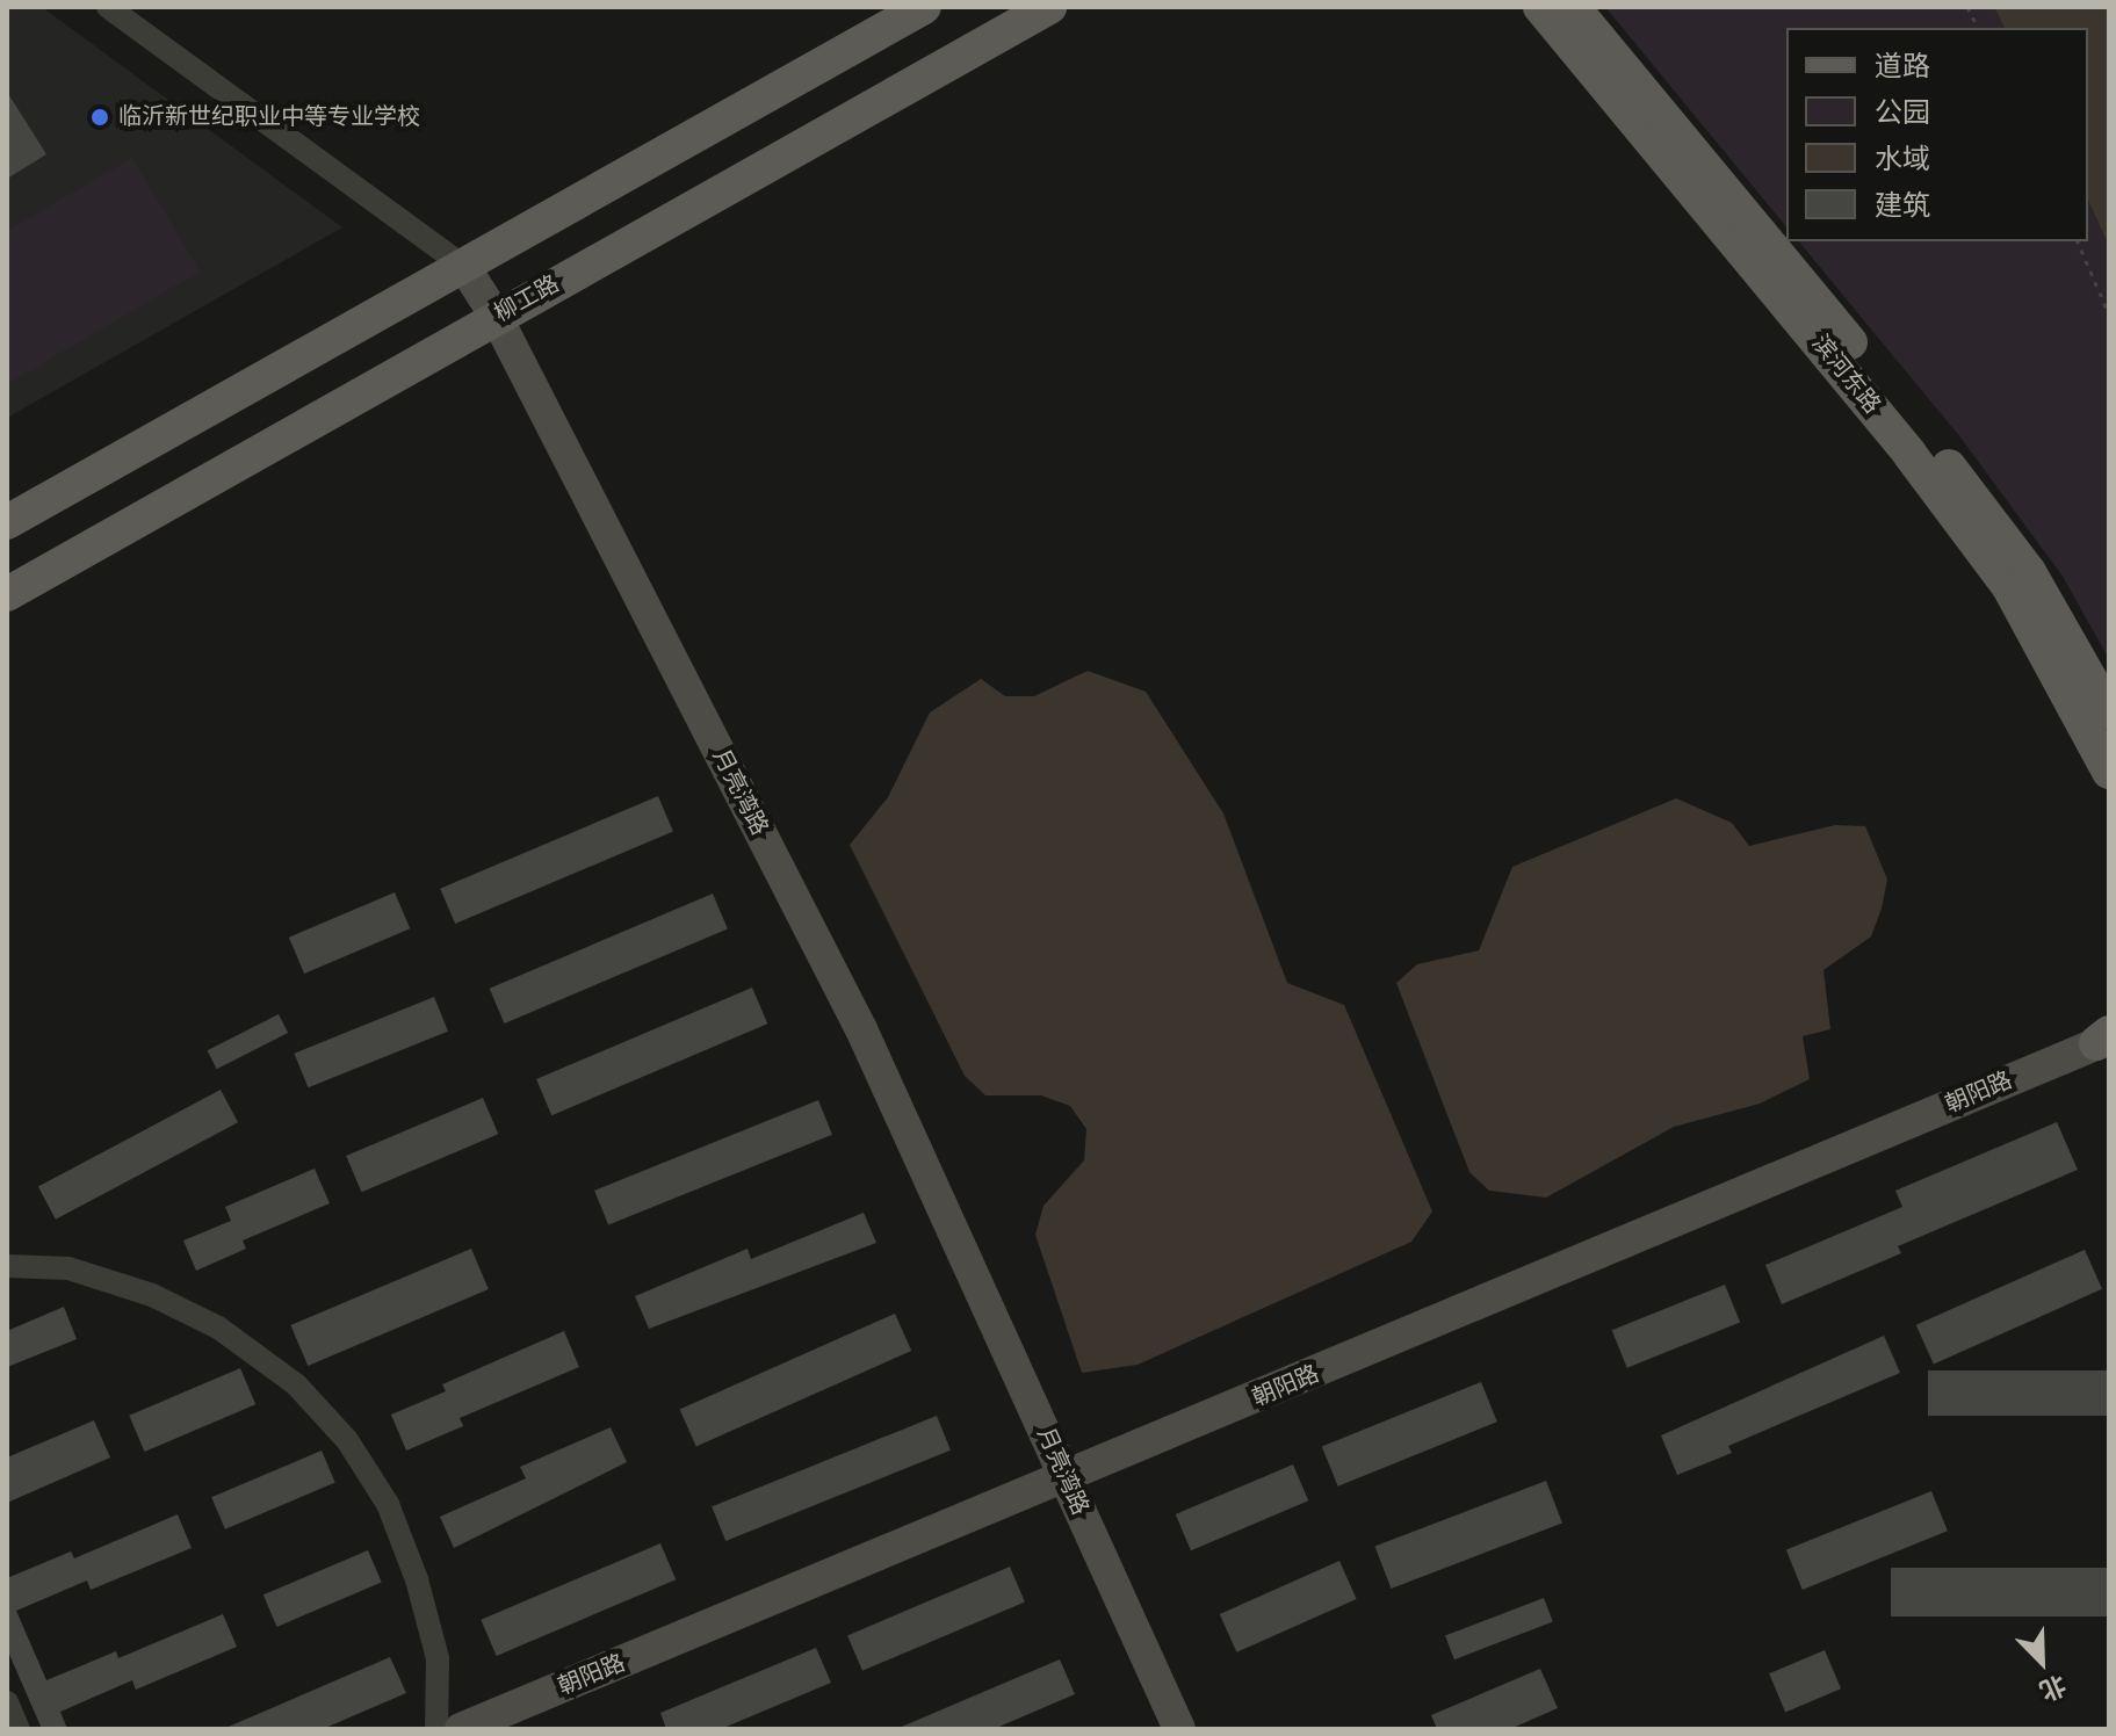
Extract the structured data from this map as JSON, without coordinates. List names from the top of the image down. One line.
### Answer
{"streets":{"main road":["柳工路","滨河东路"],"street":["月亮湾路","朝阳路"]},"crossings":[["柳工路","月亮湾路"],["月亮湾路","朝阳路"]],"places":["临沂新世纪职业中等专业学校"],"legend":["道路","公园","水域","建筑"],"north":"bottom right"}
